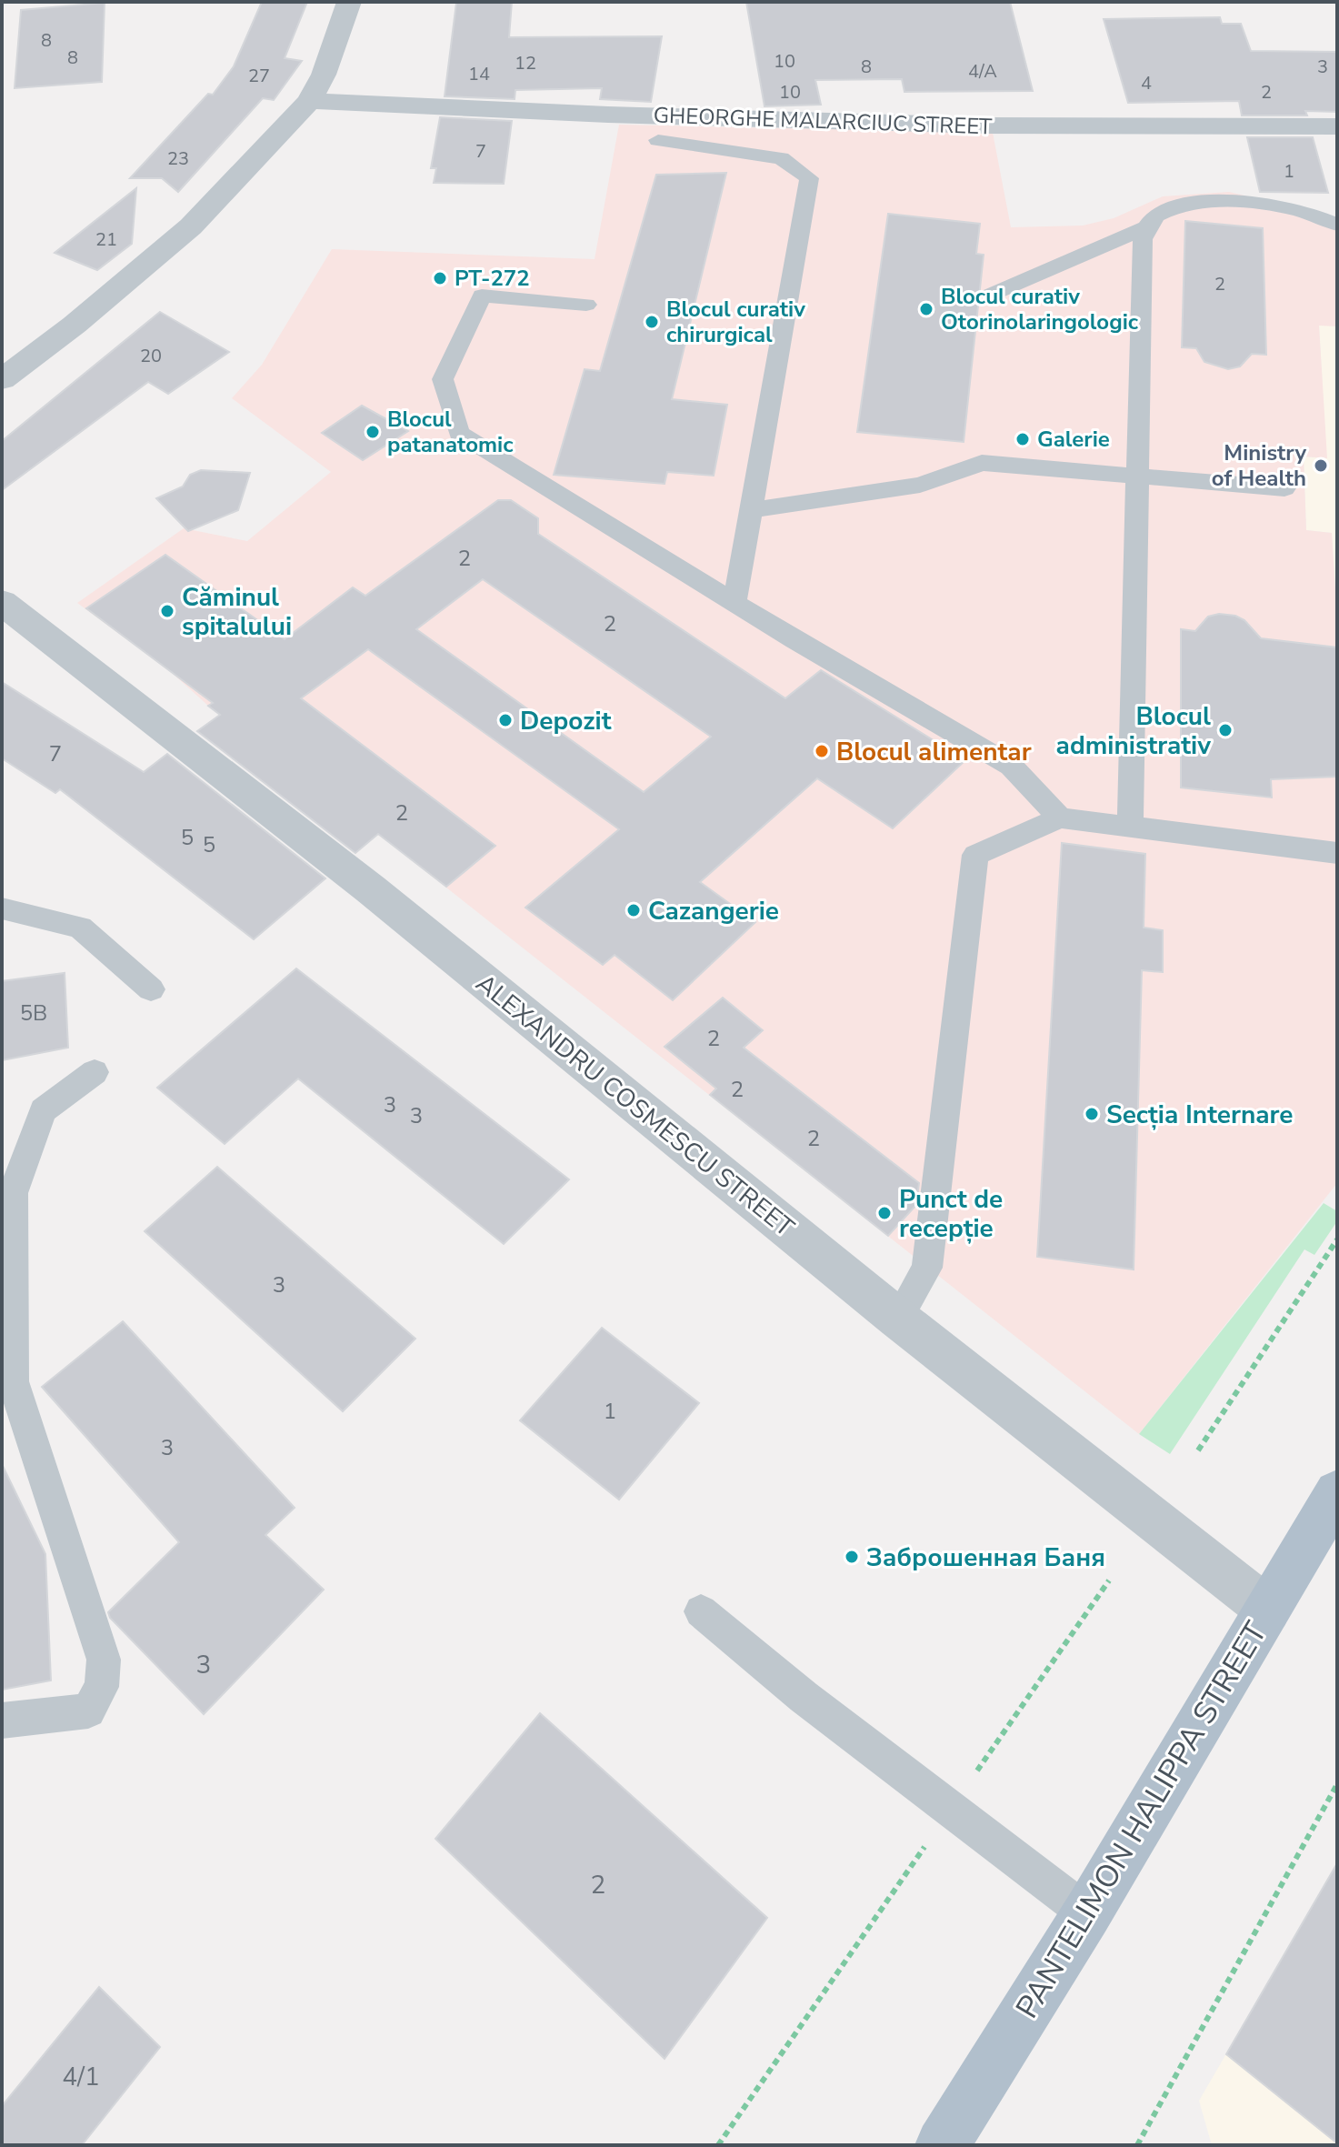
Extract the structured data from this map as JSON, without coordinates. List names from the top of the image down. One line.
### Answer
{"streets":{"main road":["PANTELIMON HALIPPA STREET"],"street":["GHEORGHE MALARCIUC STREET","ALEXANDRU COSMESCU STREET"]},"crossings":[["ALEXANDRU COSMESCU STREET","PANTELIMON HALIPPA STREET"]],"places":["PT-272","Blocul curativ Otorinolaringologic","Blocul curativ chirurgical","Blocul patanatomic","Galerie","Ministry of Health","Căminul spitalului","Depozit","Blocul administrativ","Blocul alimentar","Cazangerie","Secția Internare","Punct de recepție","Заброшенная Баня"],"house_numbers":["8","8","10","12","8","3","4/A","14","27","4","10","2","7","23","1","21","2","20","2","2","7","2","5","5","5B","2","2","3","3","2","3","1","3","3","2","4/1"]}
